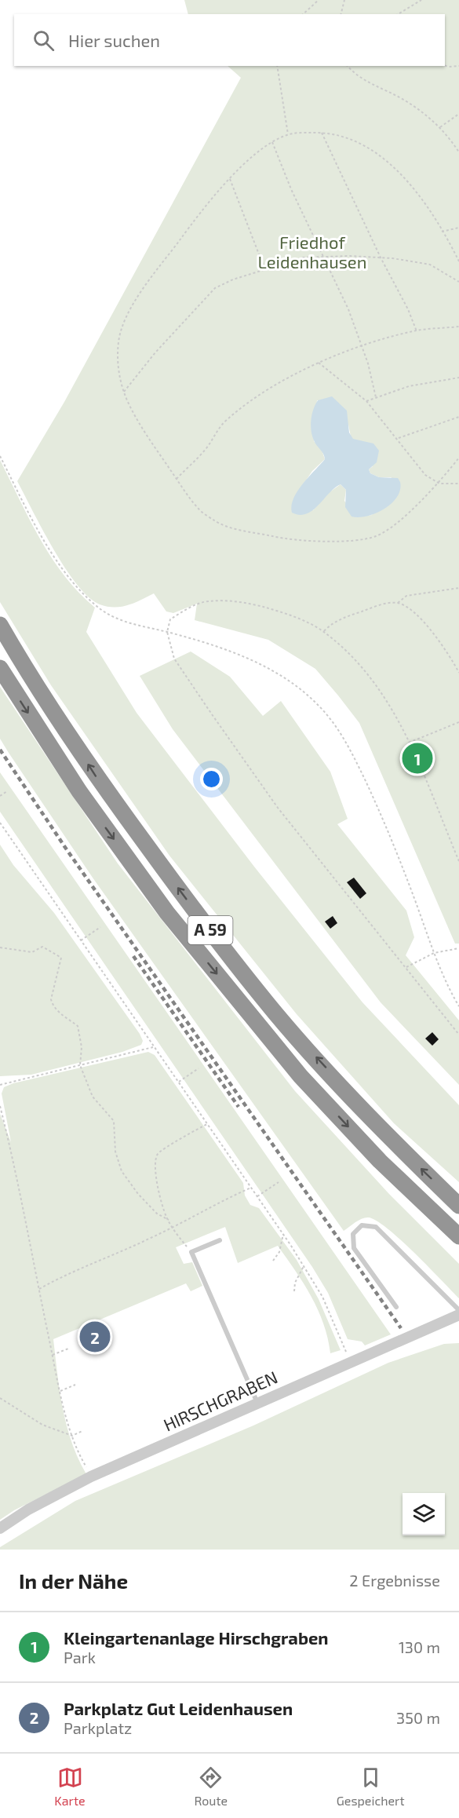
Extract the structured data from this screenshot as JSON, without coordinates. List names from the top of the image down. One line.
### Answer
{"streets":{"highway":["A 59"],"street":["HIRSCHGRABEN"]},"parks":["Friedhof Leidenhausen"],"page":{"search":"Hier suchen","pins":["1","2"],"heading":["In der Nähe","2 Ergebnisse"],"list":[{"mark":"1","name":"Kleingartenanlage Hirschgraben","note":"Park","value":"130 m"},{"mark":"2","name":"Parkplatz Gut Leidenhausen","note":"Parkplatz","value":"350 m"}],"nav":["Karte","Route","Gespeichert"]}}
